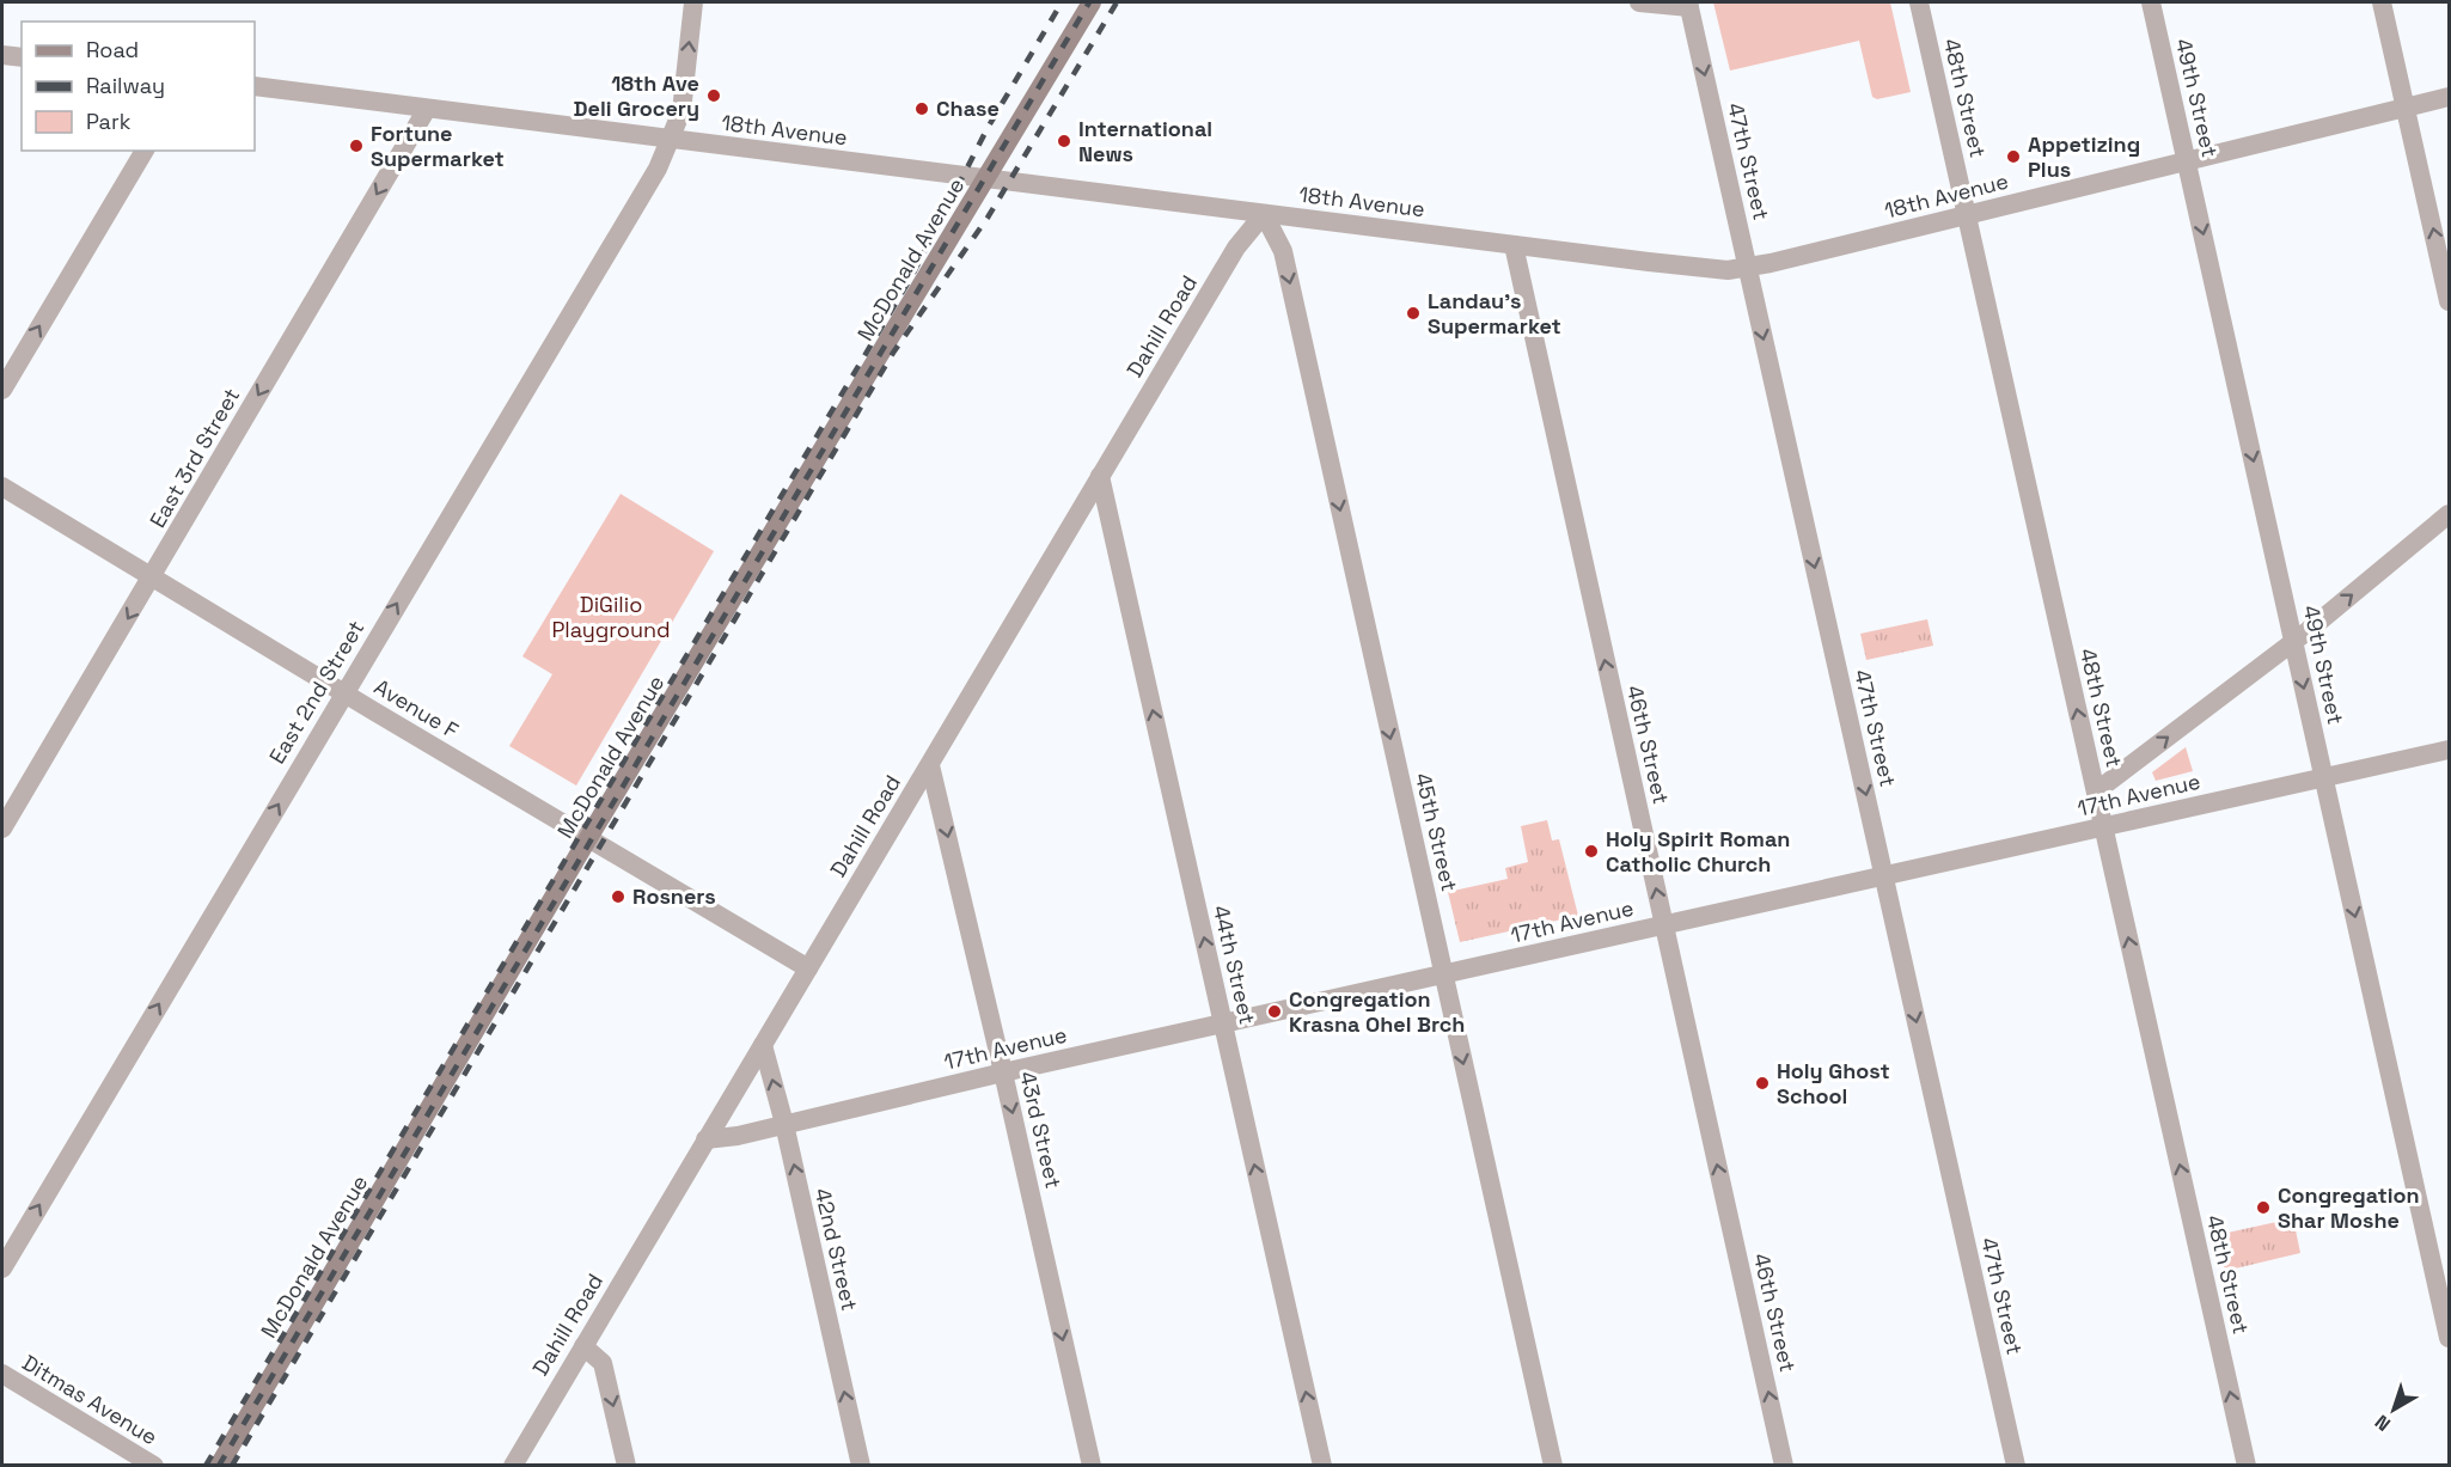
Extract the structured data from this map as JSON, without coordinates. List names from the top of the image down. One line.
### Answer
{"streets":{"main road":["McDonald Avenue"],"street":["48th Street","49th Street","18th Avenue","47th Street","Dahill Road","East 3rd Street","East 2nd Street","Avenue F","46th Street","17th Avenue","45th Street","44th Street","43rd Street","42nd Street","Ditmas Avenue"]},"crossings":[["48th Street","18th Avenue"],["48th Street","17th Avenue"],["49th Street","18th Avenue"],["49th Street","17th Avenue"],["18th Avenue","47th Street"],["18th Avenue","McDonald Avenue"],["18th Avenue","Dahill Road"],["18th Avenue","East 3rd Street"],["18th Avenue","East 2nd Street"],["18th Avenue","46th Street"],["18th Avenue","45th Street"],["47th Street","17th Avenue"],["McDonald Avenue","Avenue F"],["Dahill Road","Avenue F"],["Dahill Road","17th Avenue"],["Dahill Road","45th Street"],["Dahill Road","44th Street"],["Dahill Road","43rd Street"],["Dahill Road","42nd Street"],["East 3rd Street","Avenue F"],["East 2nd Street","Avenue F"],["46th Street","17th Avenue"],["17th Avenue","45th Street"],["17th Avenue","44th Street"],["17th Avenue","43rd Street"],["17th Avenue","42nd Street"]],"one_way":["48th Street","49th Street","47th Street","East 3rd Street","East 2nd Street","46th Street","45th Street","44th Street","43rd Street","42nd Street"],"parks":["DiGilio Playground"],"places":["18th Ave Deli Grocery","Chase","International News","Fortune Supermarket","Appetizing Plus","Landau's Supermarket","Holy Spirit Roman Catholic Church","Rosners","Congregation Krasna Ohel Brch","Holy Ghost School","Congregation Shar Moshe"],"legend":["Road","Railway","Park"],"north":"bottom left"}
